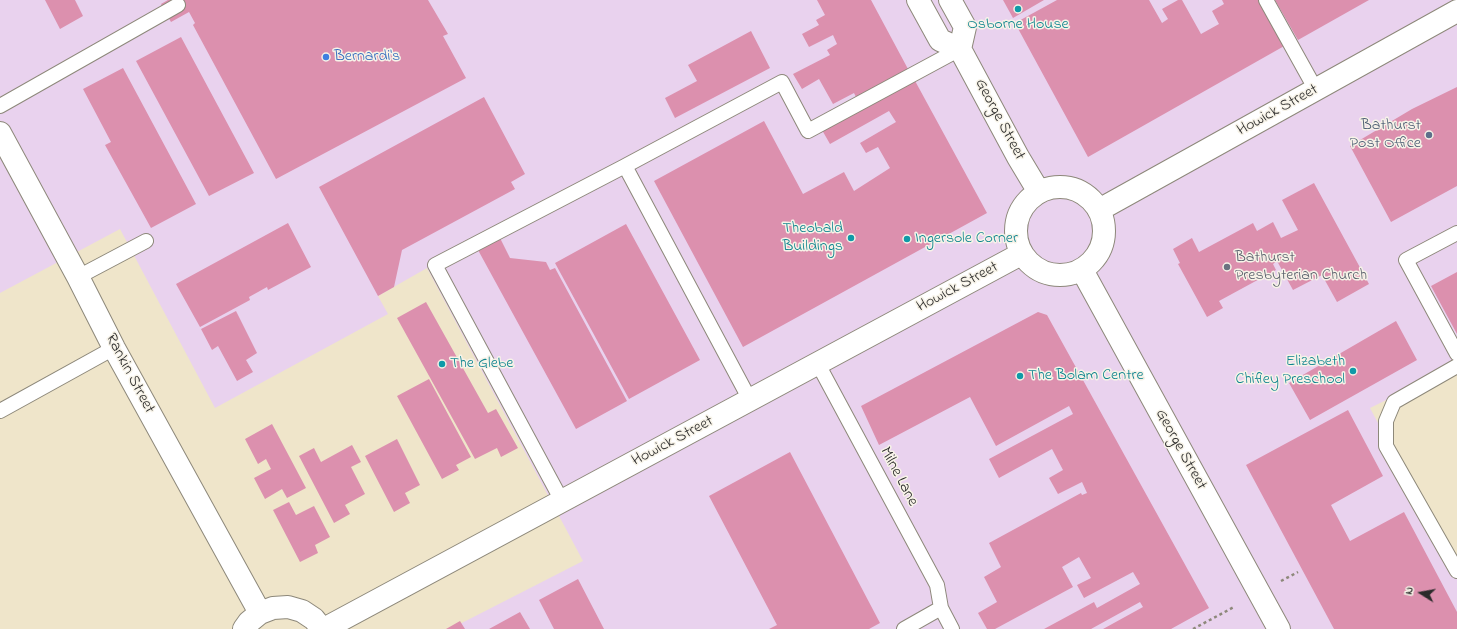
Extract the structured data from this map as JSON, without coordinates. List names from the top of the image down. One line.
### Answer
{"streets":{"street":["Howick Street","George Street","Rankin Street"],"lane":["Milne Lane"]},"crossings":[["Howick Street","George Street"],["Howick Street","Milne Lane"]],"places":["Osborne House","Bernardi's","Bathurst Post Office","Theobald Buildings","Ingersole Corner","Bathurst Presbyterian Church","The Glebe","Elizabeth Chifley Preschool","The Bolam Centre"],"north":"left"}
